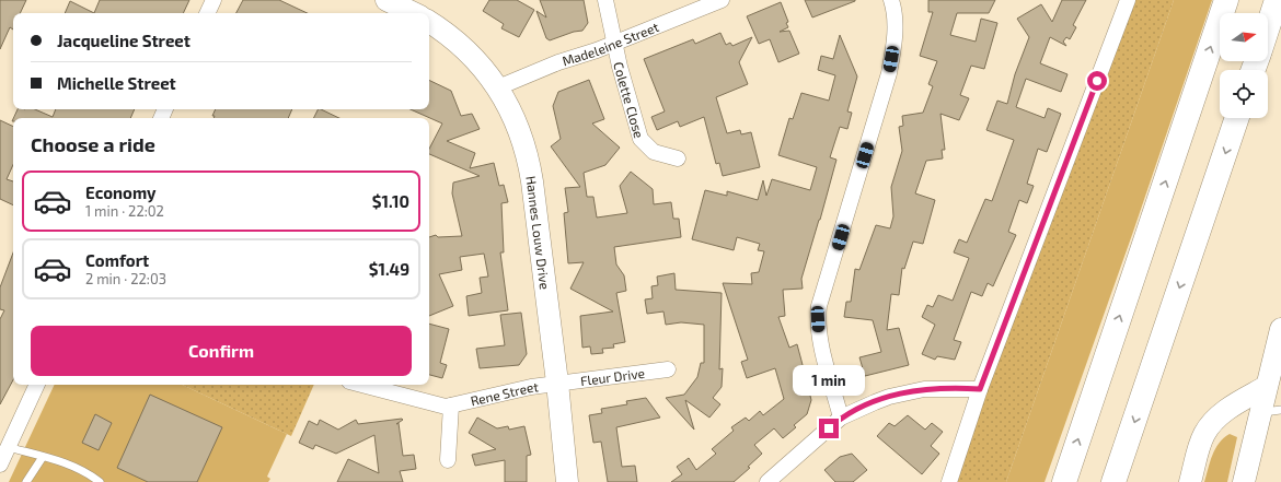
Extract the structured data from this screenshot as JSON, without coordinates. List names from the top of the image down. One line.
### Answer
{"streets":{"street":["Madeleine Street","Colette Close","Hannes Louw Drive","Fleur Drive","Rene Street"]},"crossings":[["Madeleine Street","Colette Close"],["Madeleine Street","Hannes Louw Drive"],["Hannes Louw Drive","Fleur Drive"],["Hannes Louw Drive","Rene Street"],["Fleur Drive","Rene Street"]],"north":"right","page":{"banner":["Jacqueline Street","Michelle Street"],"heading":"Choose a ride","list":[{"name":"Economy","note":"1 min · 22:02","value":"$1.10"},{"name":"Comfort","note":"2 min · 22:03","value":"$1.49"}],"buttons":"Confirm","bubble":"1 min"}}
